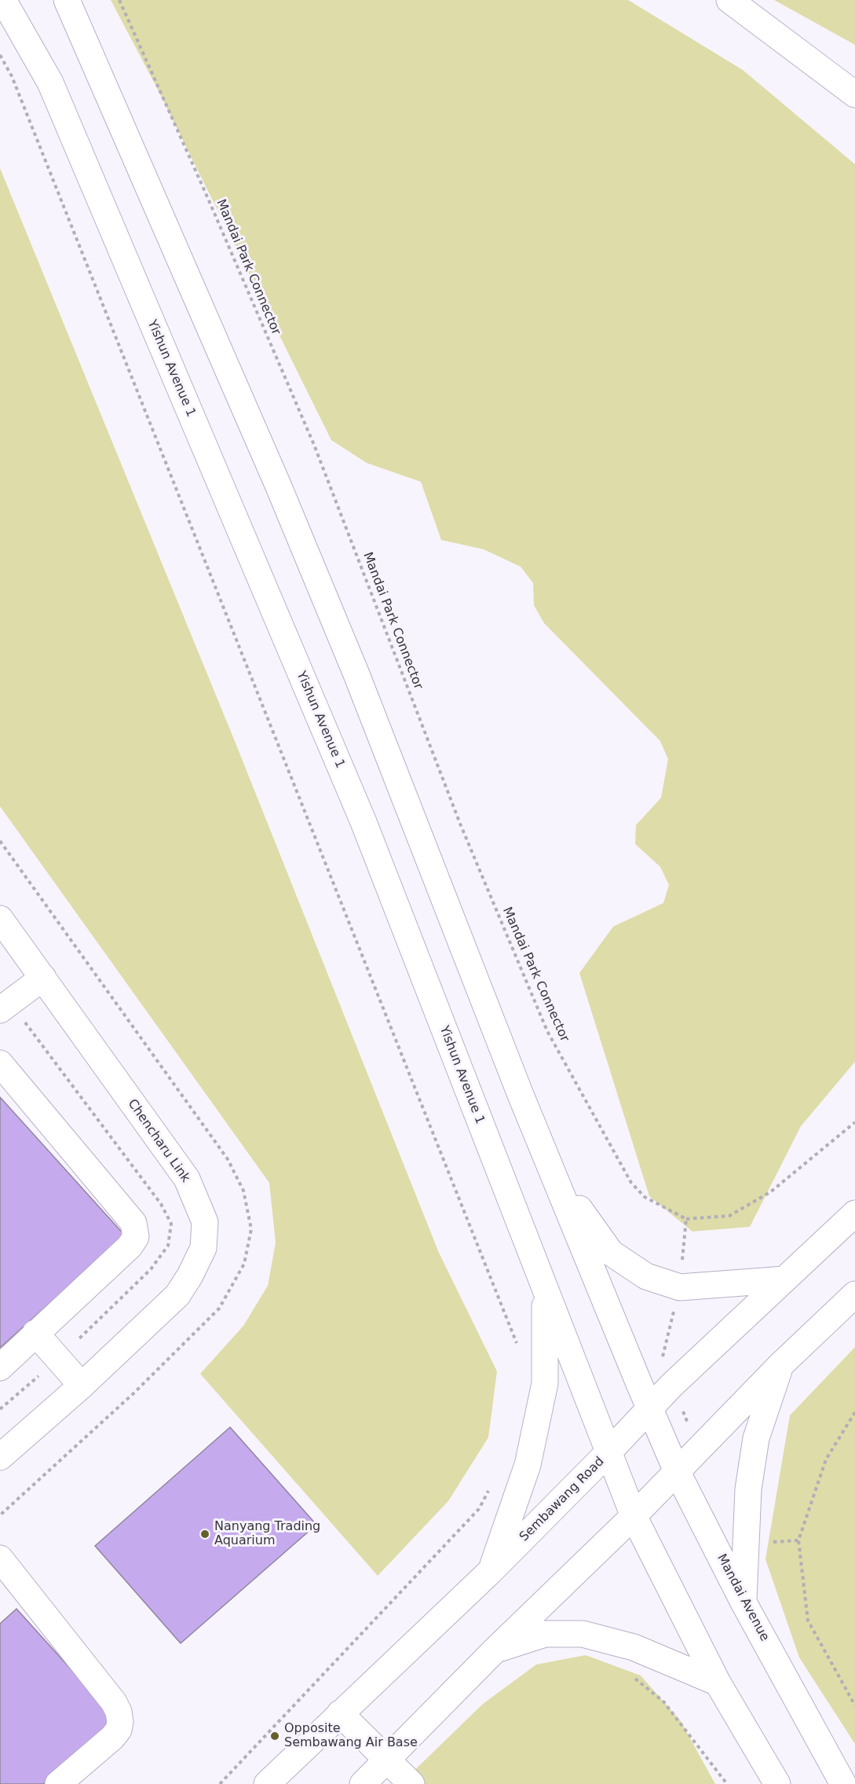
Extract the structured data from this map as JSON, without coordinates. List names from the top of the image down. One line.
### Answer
{"streets":{"main road":["Yishun Avenue 1","Chencharu Link","Sembawang Road","Mandai Avenue"],"path":["Mandai Park Connector"]},"crossings":[["Yishun Avenue 1","Sembawang Road"],["Sembawang Road","Mandai Avenue"]],"places":["Nanyang Trading Aquarium","Opposite Sembawang Air Base"]}
